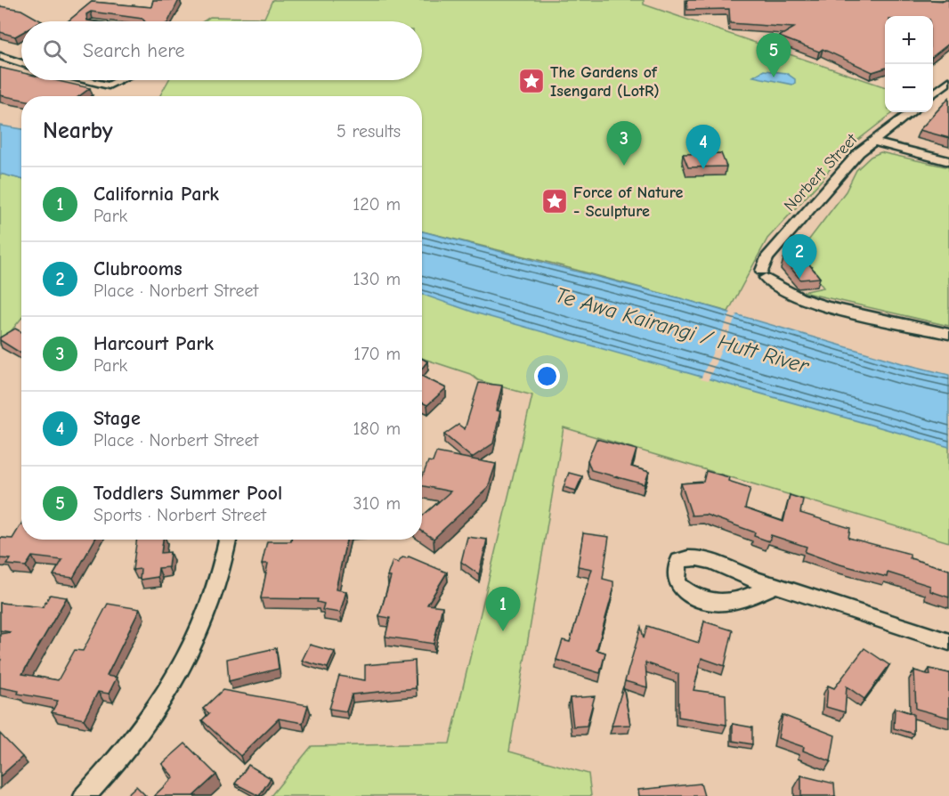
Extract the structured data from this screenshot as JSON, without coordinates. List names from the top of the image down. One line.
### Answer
{"streets":{"street":["Norbert Street"]},"water":["Te Awa Kairangi / Hutt River"],"places":{"place":["The Gardens of Isengard (LotR)","Force of Nature - Sculpture"]},"page":{"map_buttons":["+","−"],"search":"Search here","pins":["5","3","4","2","1"],"heading":["Nearby","5 results"],"list":[{"mark":"1","name":"California Park","note":"Park","value":"120 m"},{"mark":"2","name":"Clubrooms","note":"Place · Norbert Street","value":"130 m"},{"mark":"3","name":"Harcourt Park","note":"Park","value":"170 m"},{"mark":"4","name":"Stage","note":"Place · Norbert Street","value":"180 m"},{"mark":"5","name":"Toddlers Summer Pool","note":"Sports · Norbert Street","value":"310 m"}]}}
